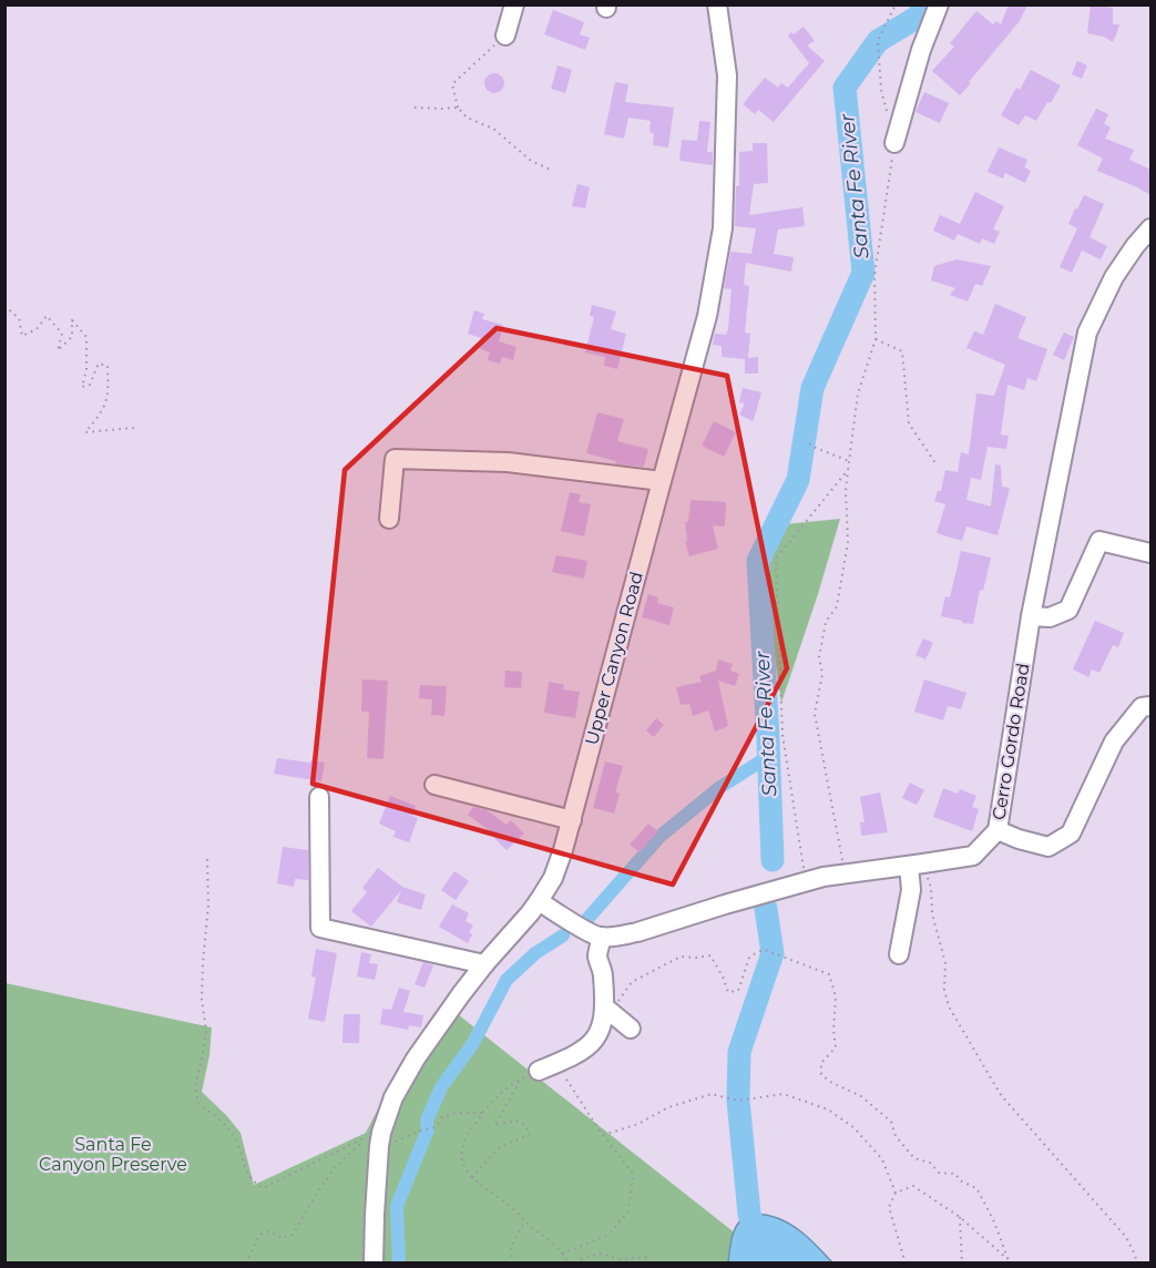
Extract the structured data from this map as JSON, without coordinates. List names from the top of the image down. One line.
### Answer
{"streets":{"street":["Upper Canyon Road","Cerro Gordo Road"]},"water":["Santa Fe River"],"parks":["Santa Fe Canyon Preserve"]}
